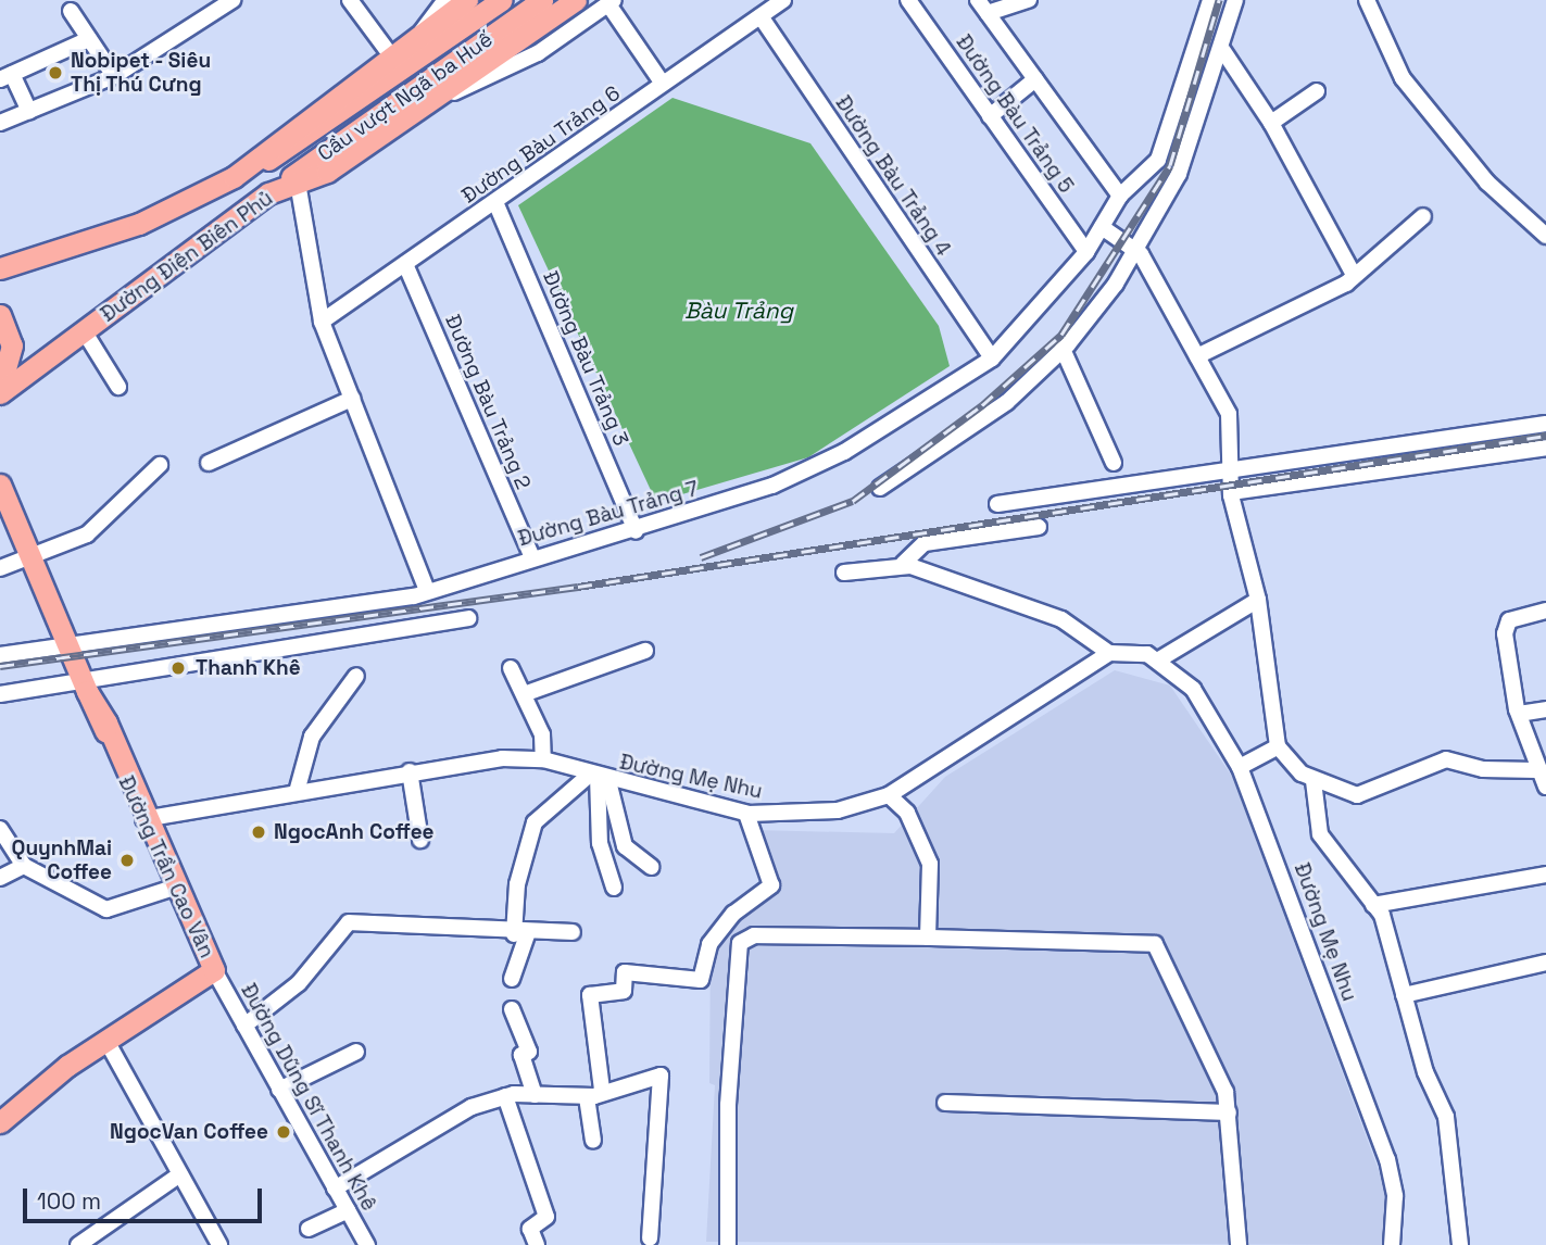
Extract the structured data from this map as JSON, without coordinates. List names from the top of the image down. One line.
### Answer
{"streets":{"main road":["Cầu vượt Ngã ba Huế","Đường Điện Biên Phủ","Đường Trần Cao Vân"],"street":["Đường Bàu Trảng 5","Đường Bàu Trảng 6","Đường Bàu Trảng 4","Đường Bàu Trảng 3","Đường Bàu Trảng 2","Đường Bàu Trảng 7","Đường Mẹ Nhu","Đường Dũng Sĩ Thanh Khê"]},"crossings":[["Cầu vượt Ngã ba Huế","Đường Điện Biên Phủ"],["Đường Bàu Trảng 5","Đường Bàu Trảng 7"],["Đường Bàu Trảng 6","Đường Bàu Trảng 4"],["Đường Bàu Trảng 6","Đường Bàu Trảng 3"],["Đường Bàu Trảng 6","Đường Bàu Trảng 2"],["Đường Bàu Trảng 4","Đường Bàu Trảng 7"],["Đường Bàu Trảng 3","Đường Bàu Trảng 7"],["Đường Bàu Trảng 2","Đường Bàu Trảng 7"],["Đường Mẹ Nhu","Đường Trần Cao Vân"],["Đường Trần Cao Vân","Đường Dũng Sĩ Thanh Khê"]],"water":["Bàu Trảng"],"places":["Nobipet - Siêu Thị Thú Cưng","Thanh Khê","NgocAnh Coffee","QuynhMai Coffee","NgocVan Coffee"],"scale_bar":"100 m"}
